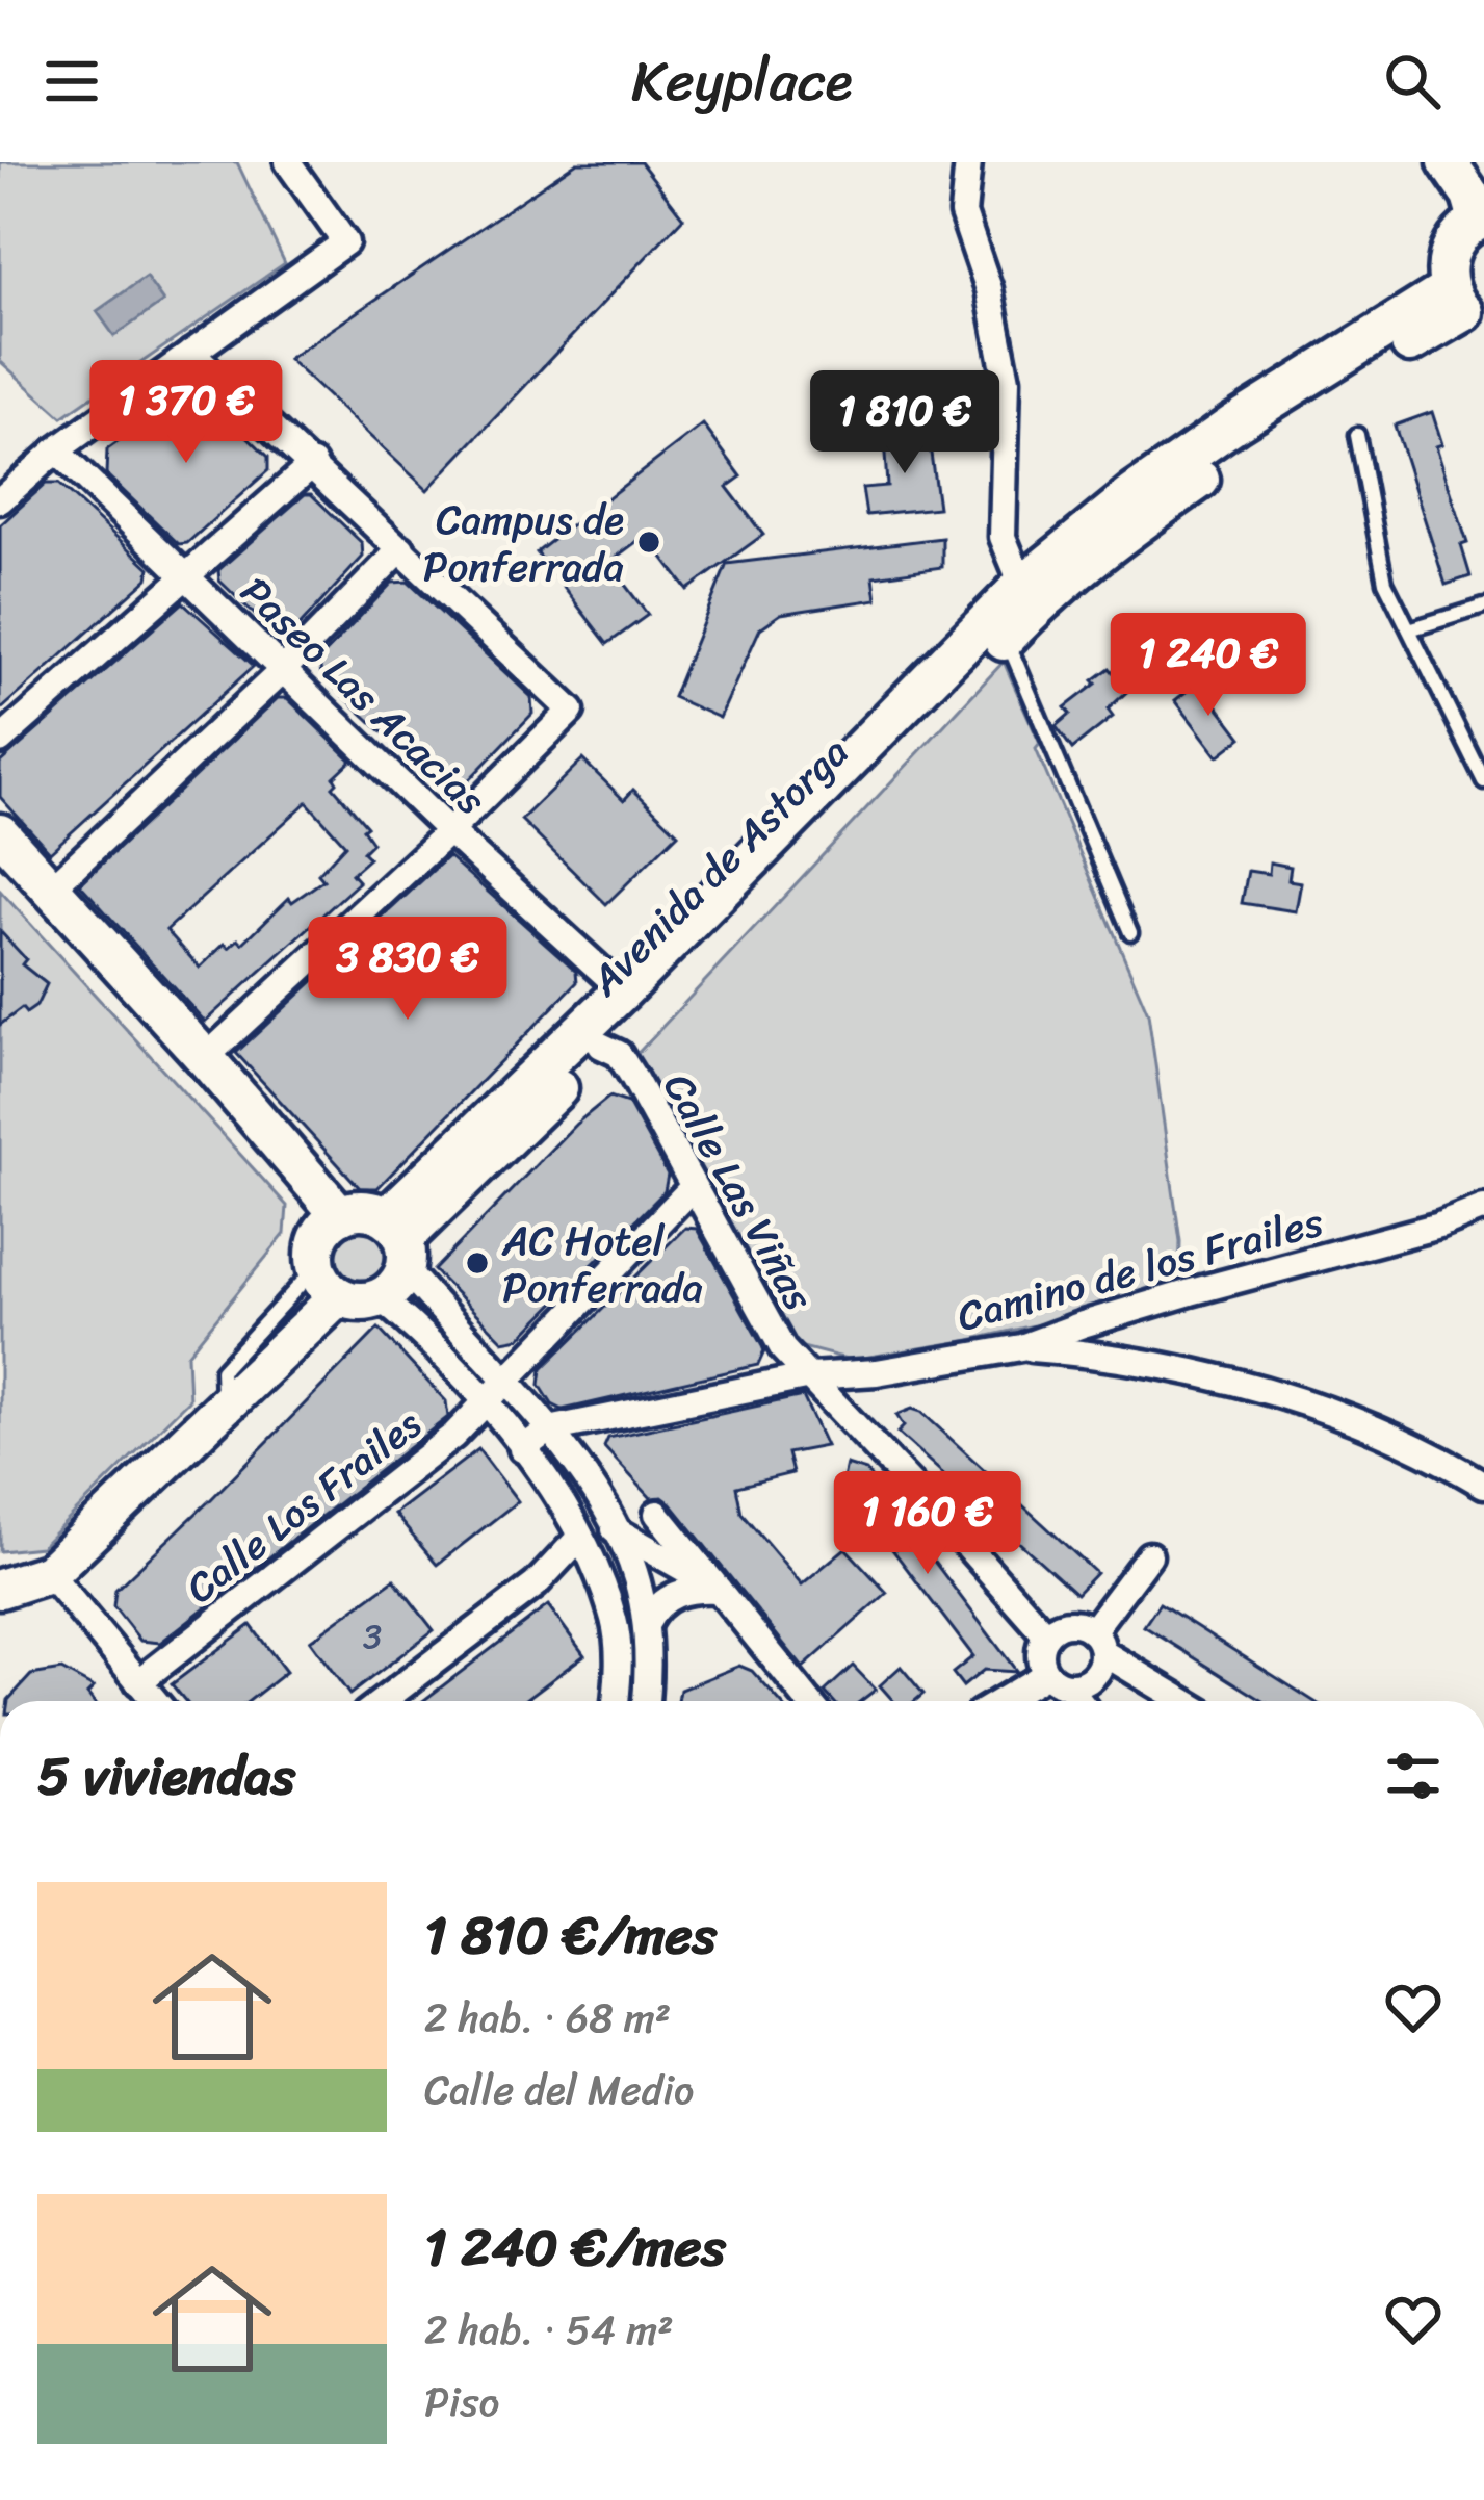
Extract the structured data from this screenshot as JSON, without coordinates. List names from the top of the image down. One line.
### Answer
{"streets":{"main road":["Avenida de Astorga"],"street":["Paseo Las Acacias","Calle Las Viñas","Camino de los Frailes","Calle Los Frailes"]},"crossings":[["Paseo Las Acacias","Avenida de Astorga"],["Avenida de Astorga","Calle Las Viñas"],["Calle Las Viñas","Camino de los Frailes"],["Calle Las Viñas","Calle Los Frailes"]],"places":["Campus de Ponferrada","AC Hotel Ponferrada"],"house_numbers":["3"],"page":{"header":"Keyplace","price":["1 370 €","1 810 €","1 240 €","3 830 €","1 160 €"],"heading":"5 viviendas","list":[{"name":"1 810 €/mes","note":"2 hab. · 68 m² · Calle del Medio"},{"name":"1 240 €/mes","note":"2 hab. · 54 m² · Piso"}]}}
